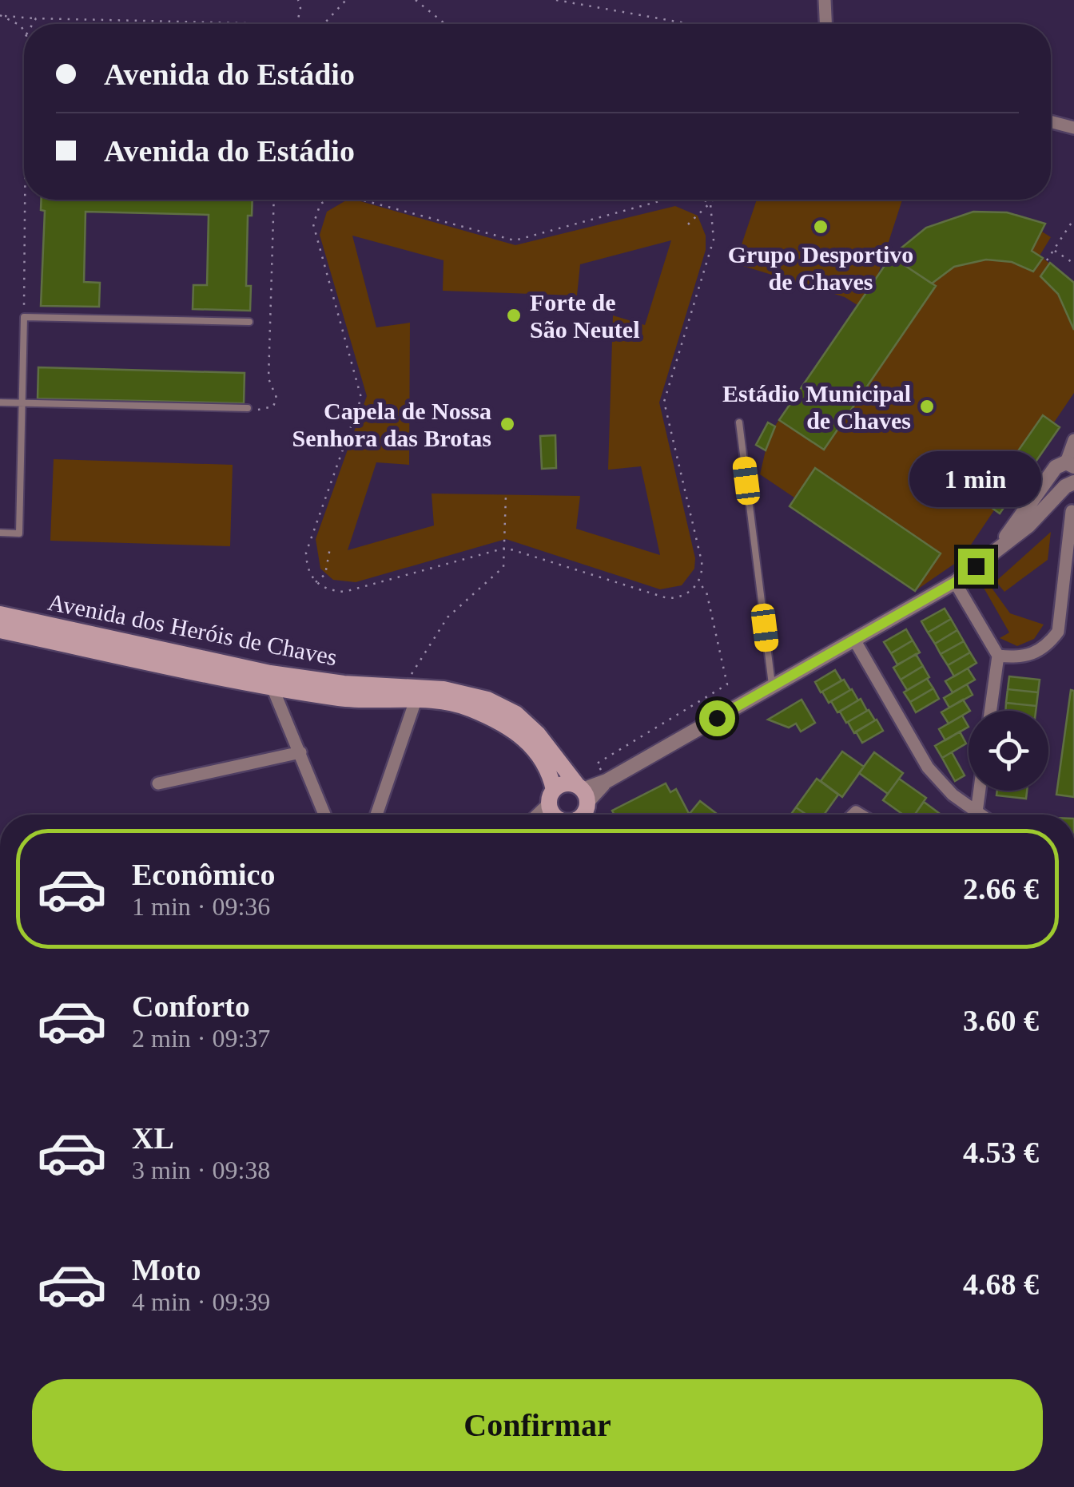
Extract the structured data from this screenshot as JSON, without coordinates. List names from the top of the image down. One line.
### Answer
{"streets":{"main road":["Avenida dos Heróis de Chaves"]},"places":["Grupo Desportivo de Chaves","Forte de São Neutel","Estádio Municipal de Chaves","Capela de Nossa Senhora das Brotas"],"page":{"banner":["Avenida do Estádio","Avenida do Estádio"],"bubble":"1 min","list":[{"name":"Econômico","note":"1 min · 09:36","value":"2.66 €"},{"name":"Conforto","note":"2 min · 09:37","value":"3.60 €"},{"name":"XL","note":"3 min · 09:38","value":"4.53 €"},{"name":"Moto","note":"4 min · 09:39","value":"4.68 €"}],"buttons":"Confirmar"}}
